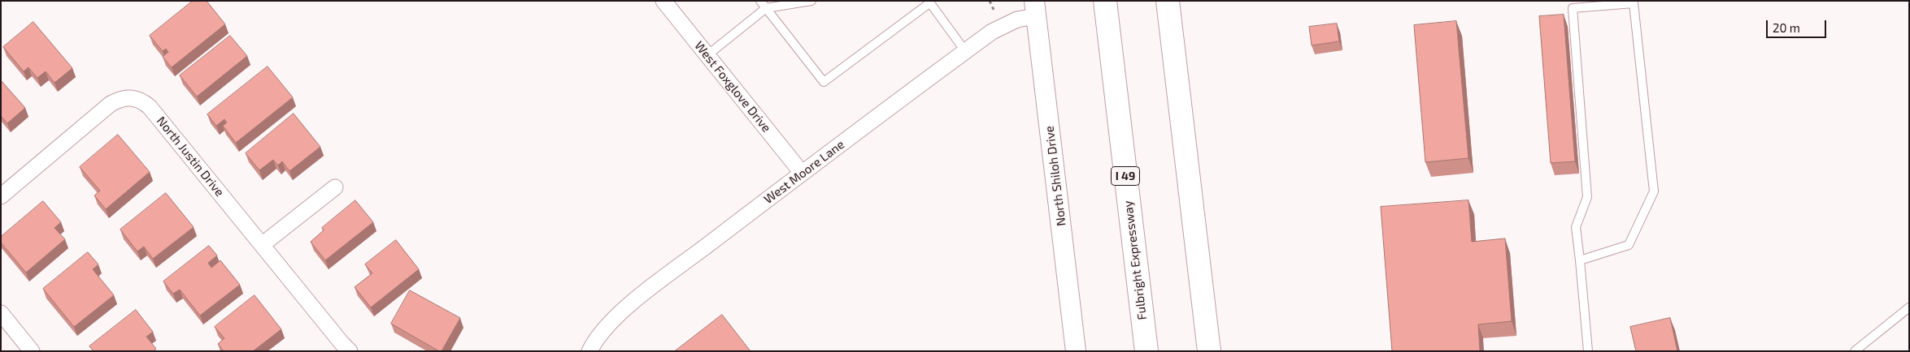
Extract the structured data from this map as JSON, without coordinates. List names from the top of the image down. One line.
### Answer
{"streets":{"highway":["I 49","Fulbright Expressway"],"street":["West Foxglove Drive","North Justin Drive","West Moore Lane","North Shiloh Drive"]},"crossings":[["West Foxglove Drive","West Moore Lane"],["West Moore Lane","North Shiloh Drive"]],"scale_bar":"20 m"}
